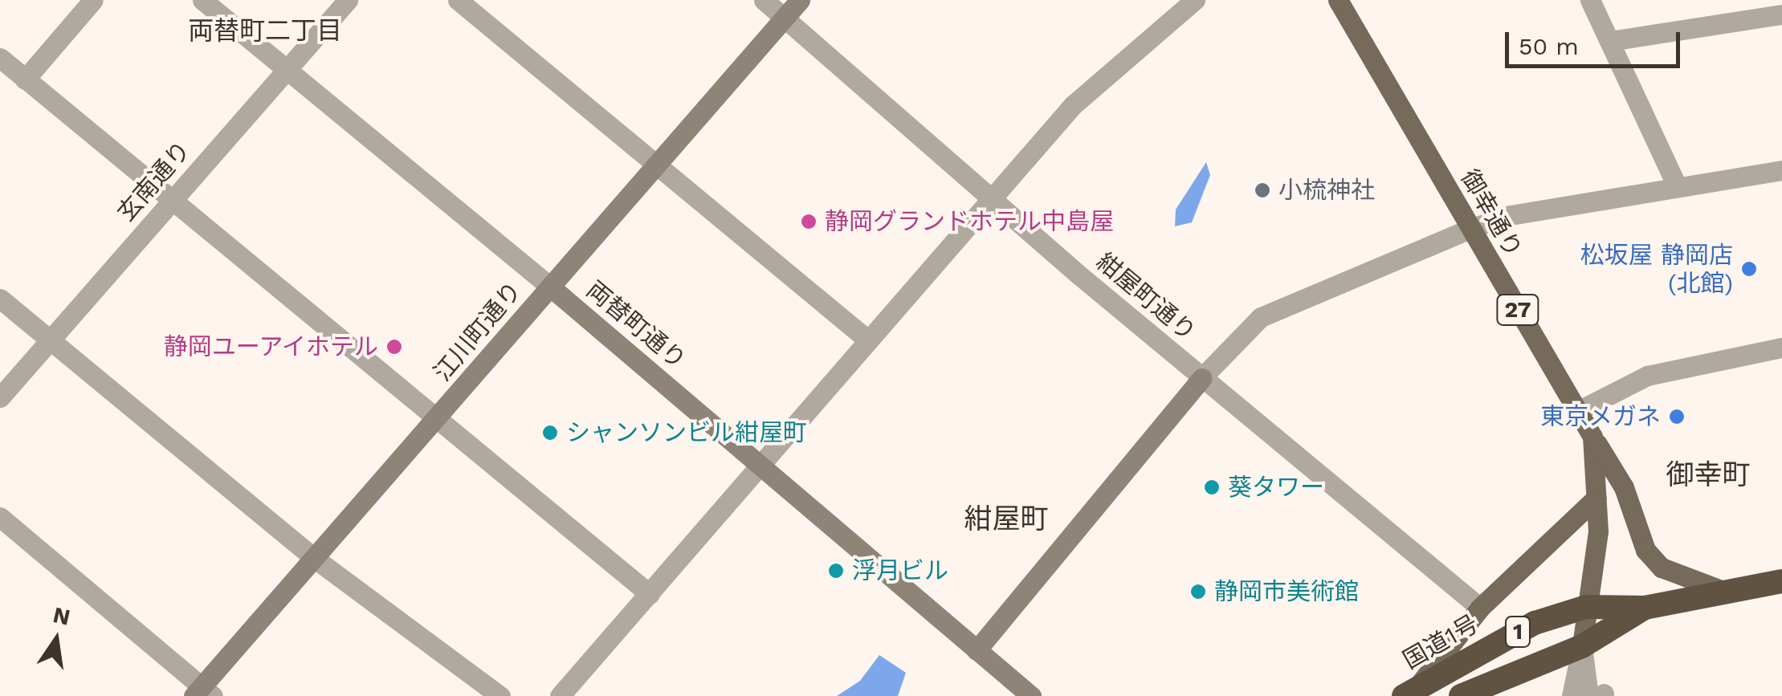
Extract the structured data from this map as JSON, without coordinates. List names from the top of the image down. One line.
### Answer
{"streets":{"highway":["1","国道1号"],"main road":["御幸通り","27"],"street":["玄南通り","紺屋町通り","両替町通り","江川町通り"]},"crossings":[["玄南通り","両替町通り"],["御幸通り","27"],["御幸通り","国道1号"],["紺屋町通り","江川町通り"],["27","国道1号"],["両替町通り","江川町通り"]],"districts":["両替町二丁目","御幸町","紺屋町"],"places":["小梳神社","静岡グランドホテル中島屋","松坂屋 静岡店 (北館)","静岡ユーアイホテル","東京メガネ","シャンソンビル紺屋町","葵タワー","浮月ビル","静岡市美術館"],"scale_bar":"50 m","north":"top"}
